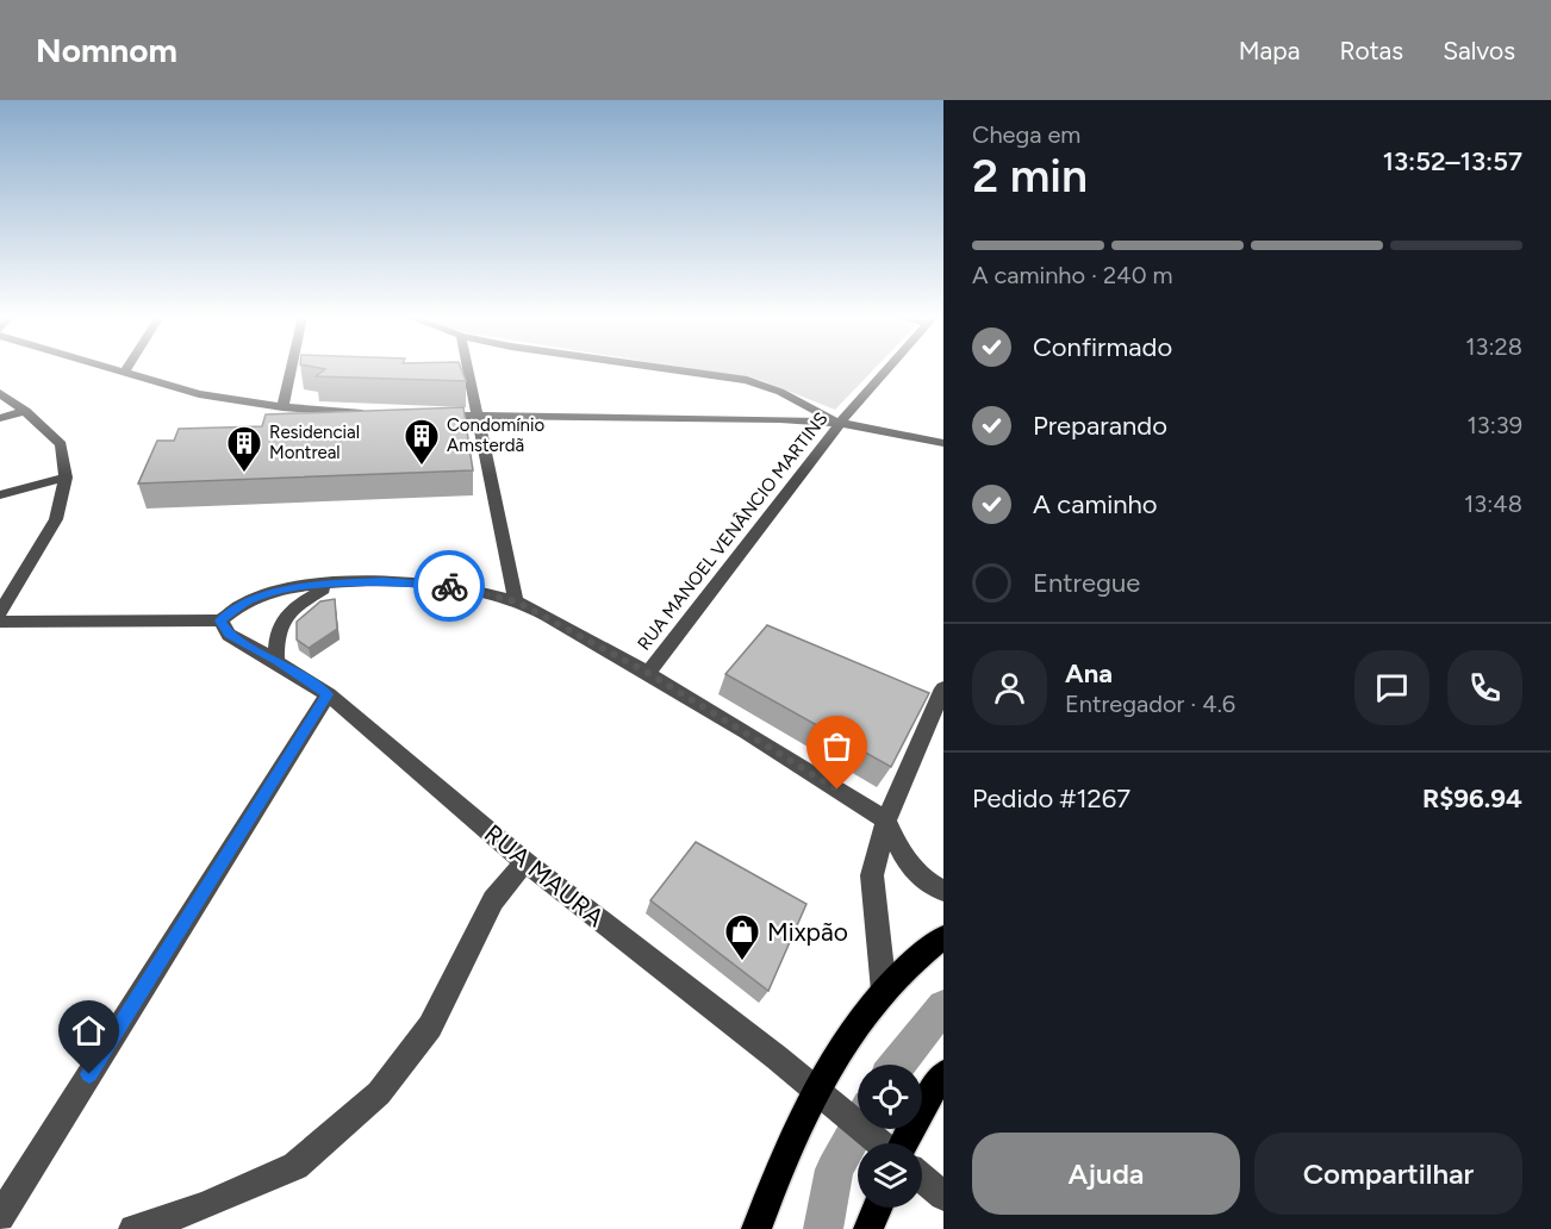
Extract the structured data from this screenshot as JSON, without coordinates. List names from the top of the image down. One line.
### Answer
{"streets":{"street":["RUA MANOEL VENÂNCIO MARTINS","RUA MAURA"]},"places":{"building":["Condomínio Amsterdã","Residencial Montreal"],"shop":["Mixpão"]},"page":{"header":"Nomnom","nav":["Mapa","Rotas","Salvos"],"heading":["2 min","Chega em","13:52–13:57"],"panel":["Ana","Entregador · 4.6","Pedido #1267","R$96.94"],"bar":"A caminho · 240 m","list":[["Confirmado","13:28"],["Preparando","13:39"],["A caminho","13:48"],"Entregue"],"buttons":["Ajuda","Compartilhar"]}}
